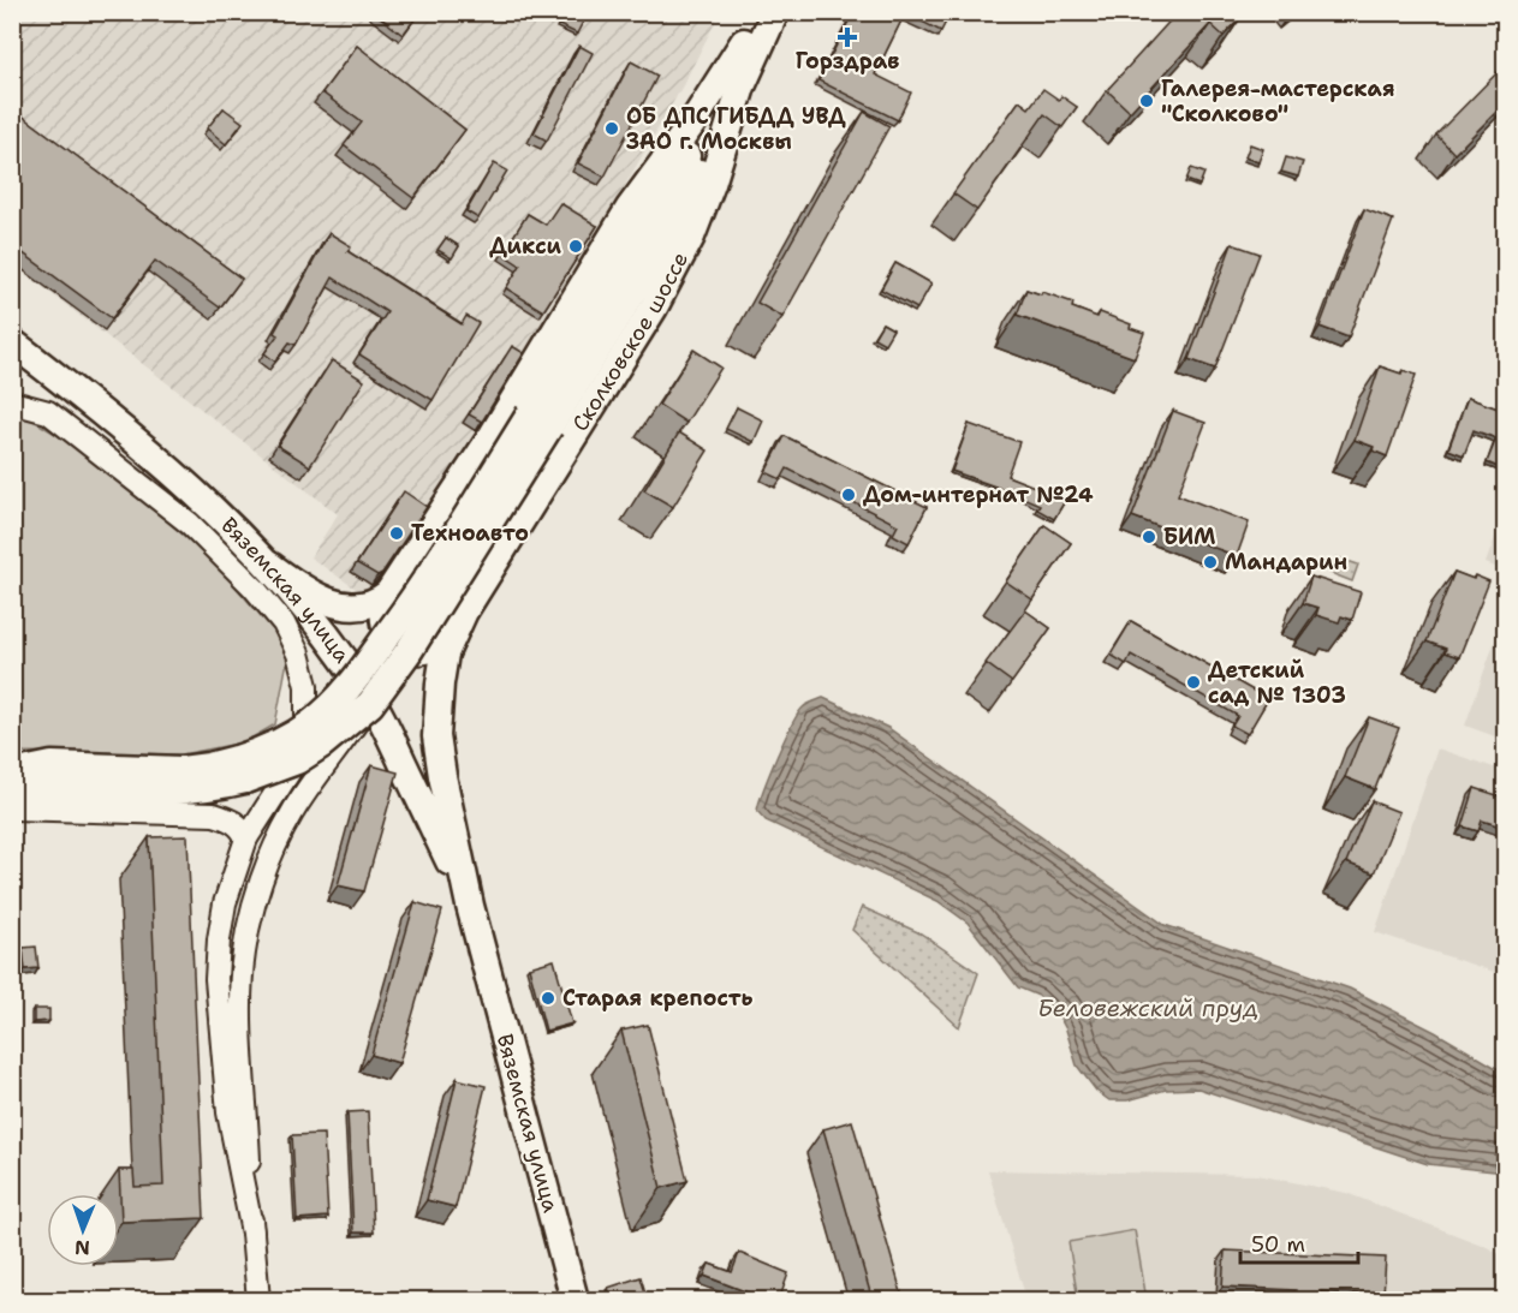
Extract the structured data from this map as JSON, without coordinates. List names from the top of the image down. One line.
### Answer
{"streets":{"main road":["Сколковское шоссе","Вяземская улица"]},"crossings":[["Сколковское шоссе","Вяземская улица"]],"water":["Беловежский пруд"],"places":{"health":["Горздрав"],"other":["Галерея-мастерская \"Сколково\"","ОБ ДПС ГИБДД УВД ЗАО г. Москвы","Дикси","Дом-интернат №24","Техноавто","БИМ","Мандарин","Детский сад № 1303","Старая крепость"]},"scale_bar":"50 m","north":"bottom"}
